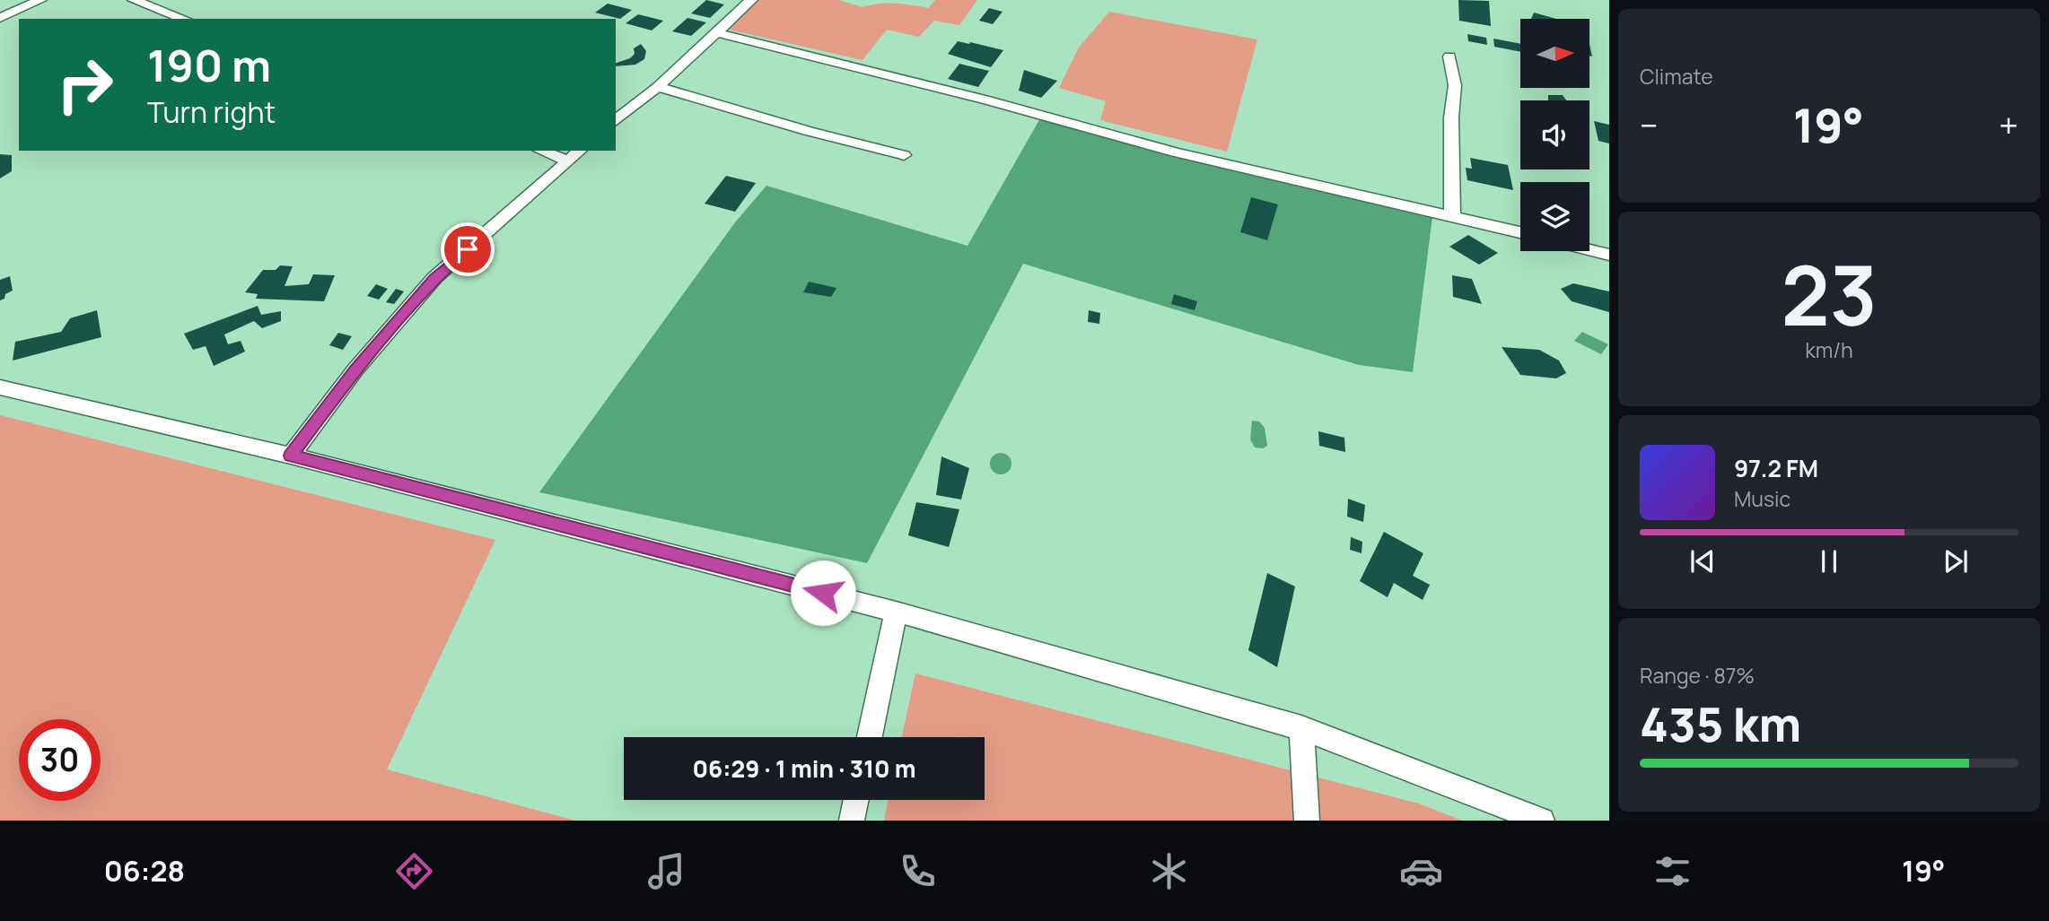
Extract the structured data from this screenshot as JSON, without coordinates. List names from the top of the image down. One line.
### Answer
{"north":"right","page":{"tile":["Climate",["23","km/h"],["Range · 87%","435 km"]],"turn":["190 m","Turn right"],"heat":["−","19°","+"],"song":["97.2 FM","Music"],"limit":"30","trip":"06:29 · 1 min · 310 m","tabs":["06:28","19°"]}}
